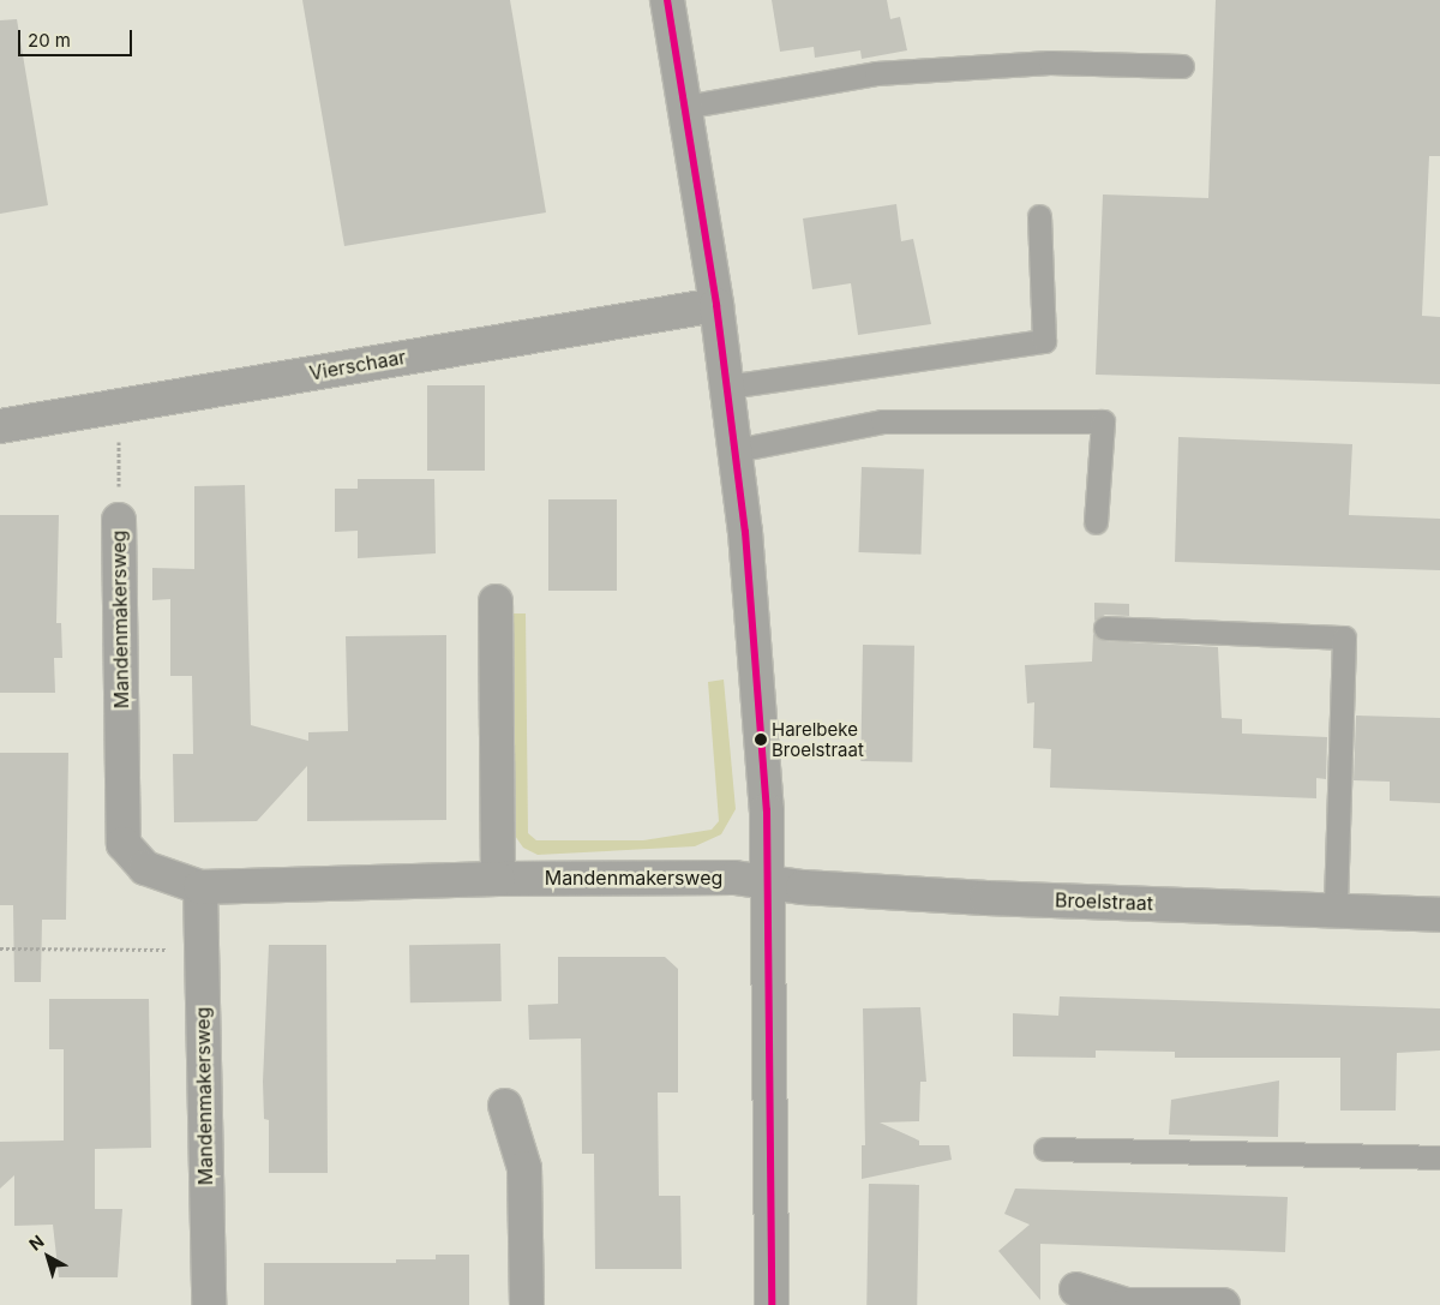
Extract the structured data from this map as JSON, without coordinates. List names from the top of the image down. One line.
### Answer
{"streets":{"street":["Vierschaar","Mandenmakersweg","Broelstraat"]},"crossings":[["Mandenmakersweg","Broelstraat"]],"places":["Harelbeke Broelstraat"],"scale_bar":"20 m","north":"top left"}
